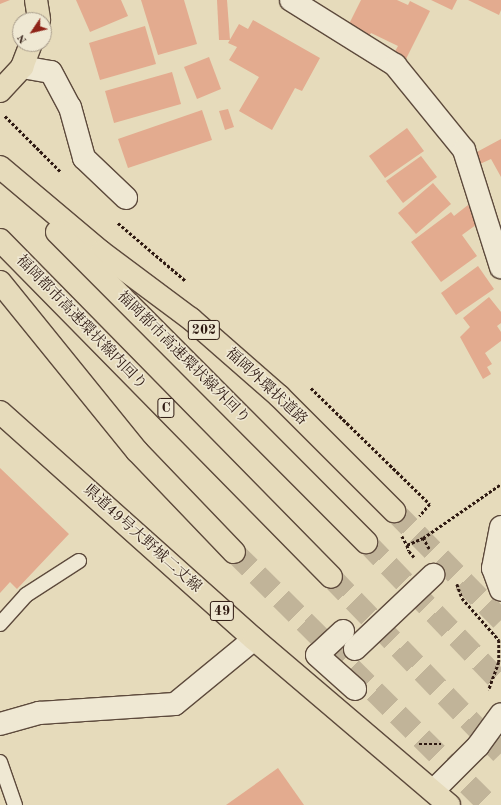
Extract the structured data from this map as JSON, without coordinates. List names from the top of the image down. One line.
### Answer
{"streets":{"main road":["福岡都市高速環状線内回り","202","福岡都市高速環状線外回り","福岡外環状道路","C","県道49号大野城二丈線","49"]},"north":"bottom left"}
